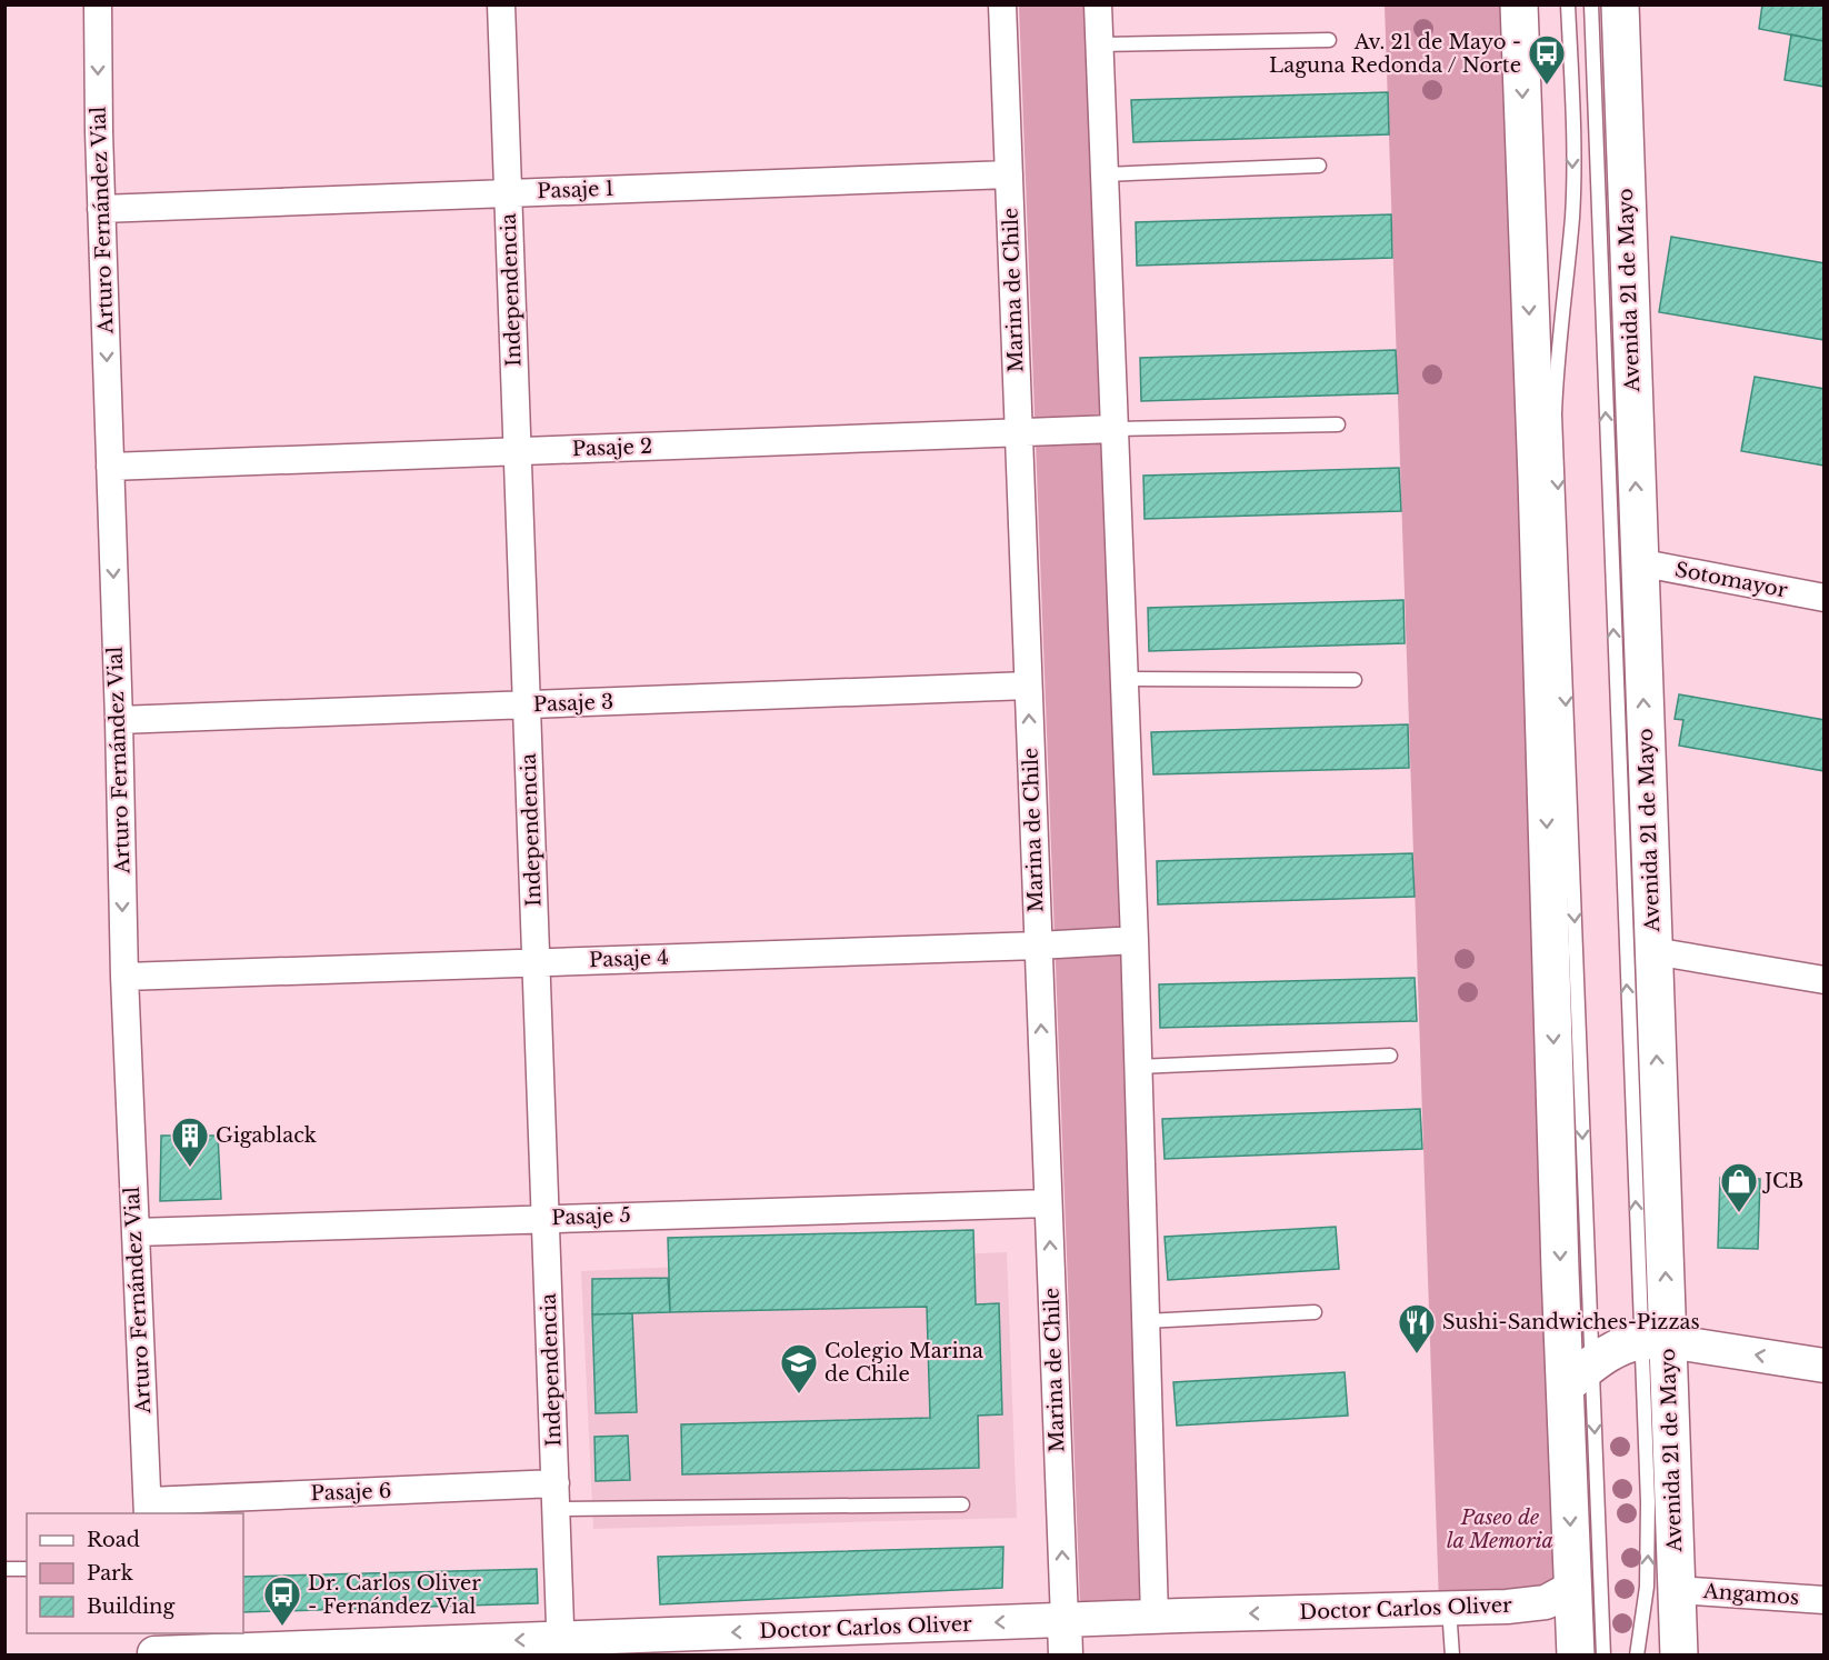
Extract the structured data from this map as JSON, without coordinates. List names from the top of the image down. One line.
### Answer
{"streets":{"main road":["Avenida 21 de Mayo"],"street":["Pasaje 1","Arturo Fernández Vial","Independencia","Marina de Chile","Pasaje 2","Sotomayor","Pasaje 3","Pasaje 4","Pasaje 5","Pasaje 6","Angamos","Doctor Carlos Oliver"]},"crossings":[["Pasaje 1","Arturo Fernández Vial"],["Pasaje 1","Independencia"],["Pasaje 1","Marina de Chile"],["Arturo Fernández Vial","Pasaje 2"],["Arturo Fernández Vial","Pasaje 3"],["Arturo Fernández Vial","Pasaje 4"],["Arturo Fernández Vial","Pasaje 5"],["Arturo Fernández Vial","Pasaje 6"],["Independencia","Pasaje 2"],["Independencia","Pasaje 3"],["Independencia","Pasaje 4"],["Independencia","Pasaje 5"],["Independencia","Pasaje 6"],["Independencia","Doctor Carlos Oliver"],["Marina de Chile","Pasaje 2"],["Marina de Chile","Pasaje 3"],["Marina de Chile","Pasaje 4"],["Marina de Chile","Pasaje 5"],["Marina de Chile","Doctor Carlos Oliver"],["Avenida 21 de Mayo","Sotomayor"],["Avenida 21 de Mayo","Angamos"]],"one_way":["Arturo Fernández Vial","Doctor Carlos Oliver"],"parks":["Paseo de la Memoria"],"places":{"bus stop":["Av. 21 de Mayo - Laguna Redonda / Norte","Dr. Carlos Oliver - Fernández Vial"],"building":["Gigablack"],"shop":["JCB"],"restaurant":["Sushi-Sandwiches-Pizzas"],"school or university":["Colegio Marina de Chile"]},"legend":["Road","Park","Building"]}
